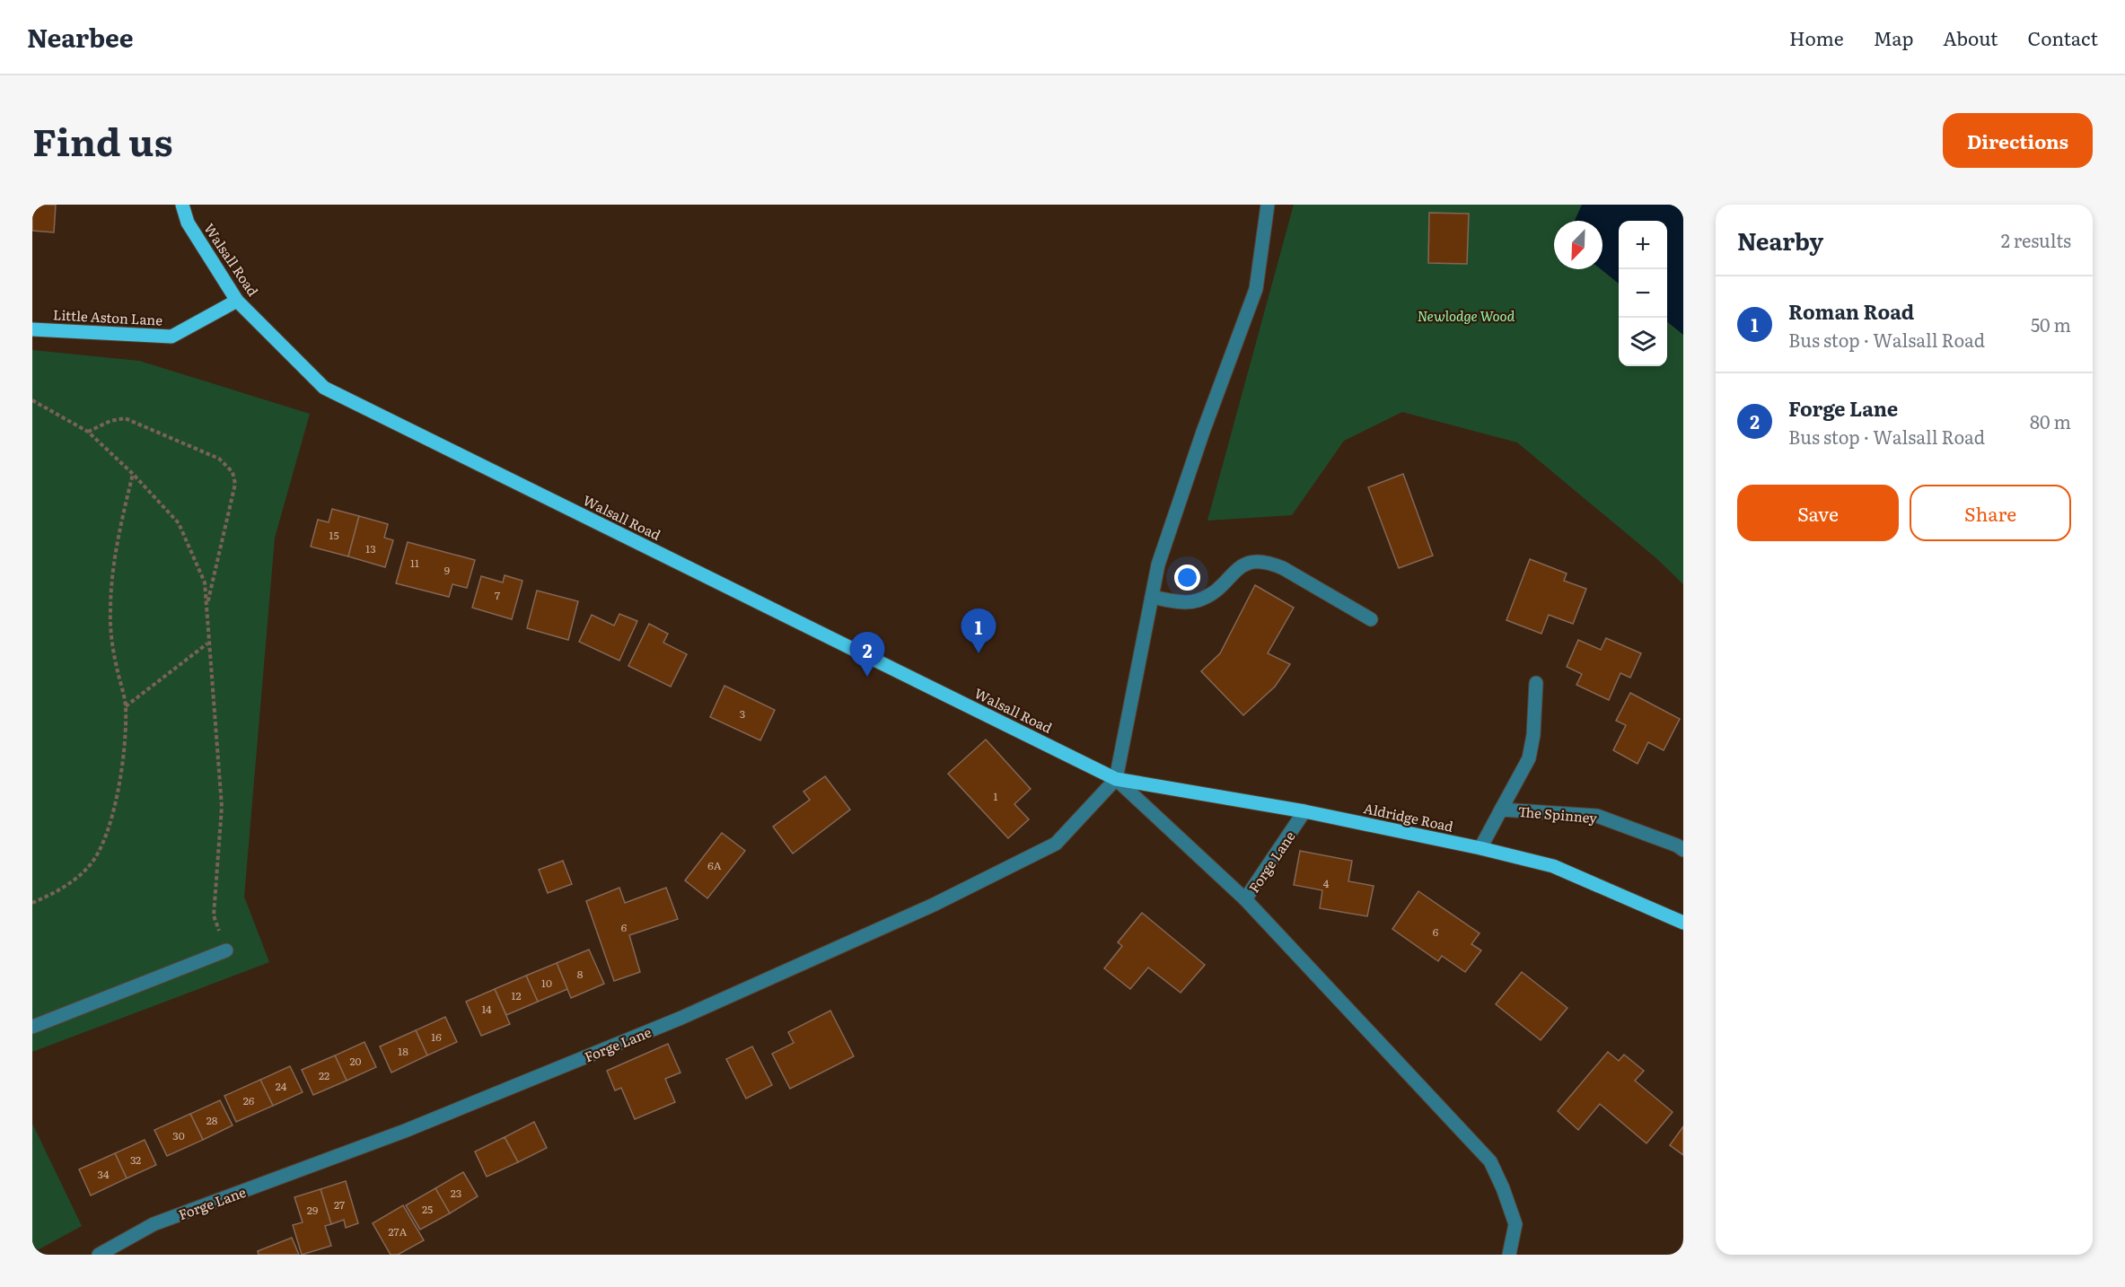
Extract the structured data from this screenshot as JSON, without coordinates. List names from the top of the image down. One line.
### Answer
{"streets":{"main road":["Walsall Road","Little Aston Lane","Aldridge Road"],"street":["The Spinney","Forge Lane"]},"crossings":[["Walsall Road","Little Aston Lane"],["Walsall Road","Aldridge Road"],["Walsall Road","Forge Lane"],["The Spinney","Aldridge Road"],["Aldridge Road","Forge Lane"]],"parks":["Newlodge Wood"],"house_numbers":["15","13","11","9","7","3","1","6A","4","6","6","8","10","12","14","16","18","20","22","24","26","28","30","32","34","23","27","25","29","27A"],"north":"bottom left","page":{"header":"Nearbee","nav":["Home","Map","About","Contact"],"title":"Find us","buttons":["Directions",["Save","Share"]],"heading":["Nearby","2 results"],"map_buttons":["+","−"],"list":[{"mark":"1","name":"Roman Road","note":"Bus stop · Walsall Road","value":"50 m"},{"mark":"2","name":"Forge Lane","note":"Bus stop · Walsall Road","value":"80 m"}],"pins":["1","2"]}}
